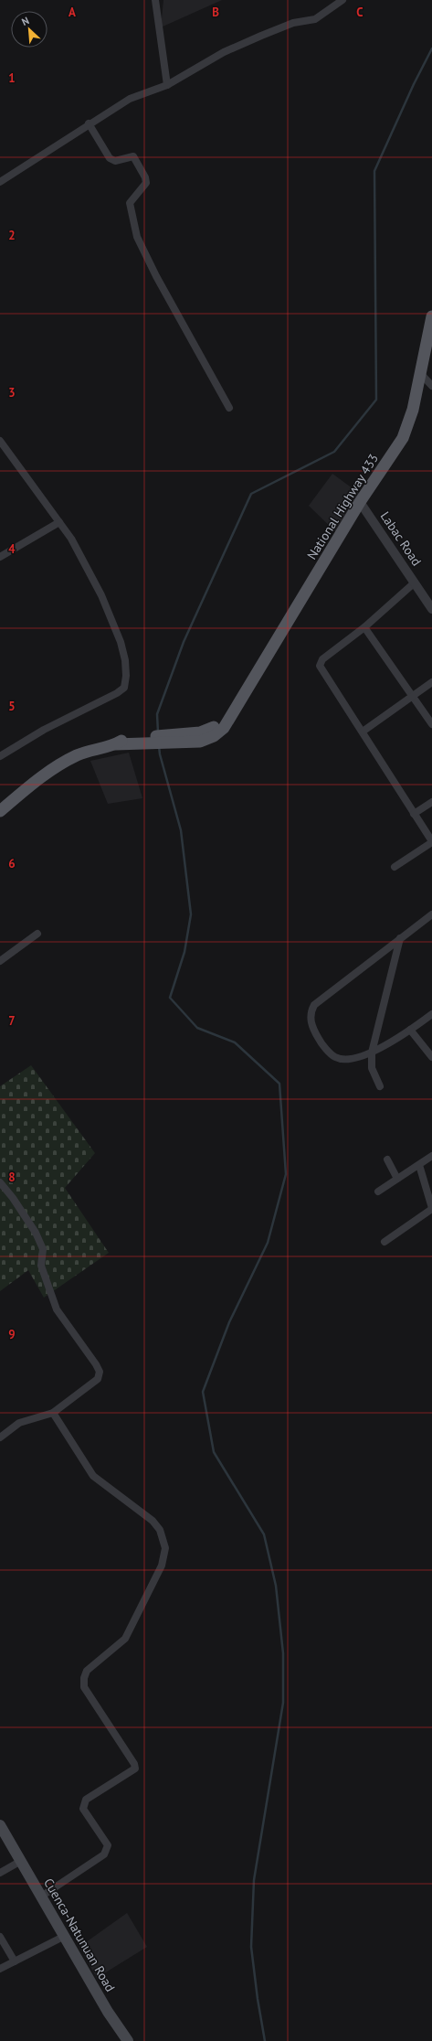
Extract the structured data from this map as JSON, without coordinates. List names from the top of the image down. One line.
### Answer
{"streets":{"main road":["National Highway 433","Cuenca-Natunuan Road"],"street":["Labac Road"]},"crossings":[["National Highway 433","Labac Road"]],"north":"top left","grid":{"columns":["A","B","C"],"rows":["1","2","3","4","5","6","7","8","9"]}}
